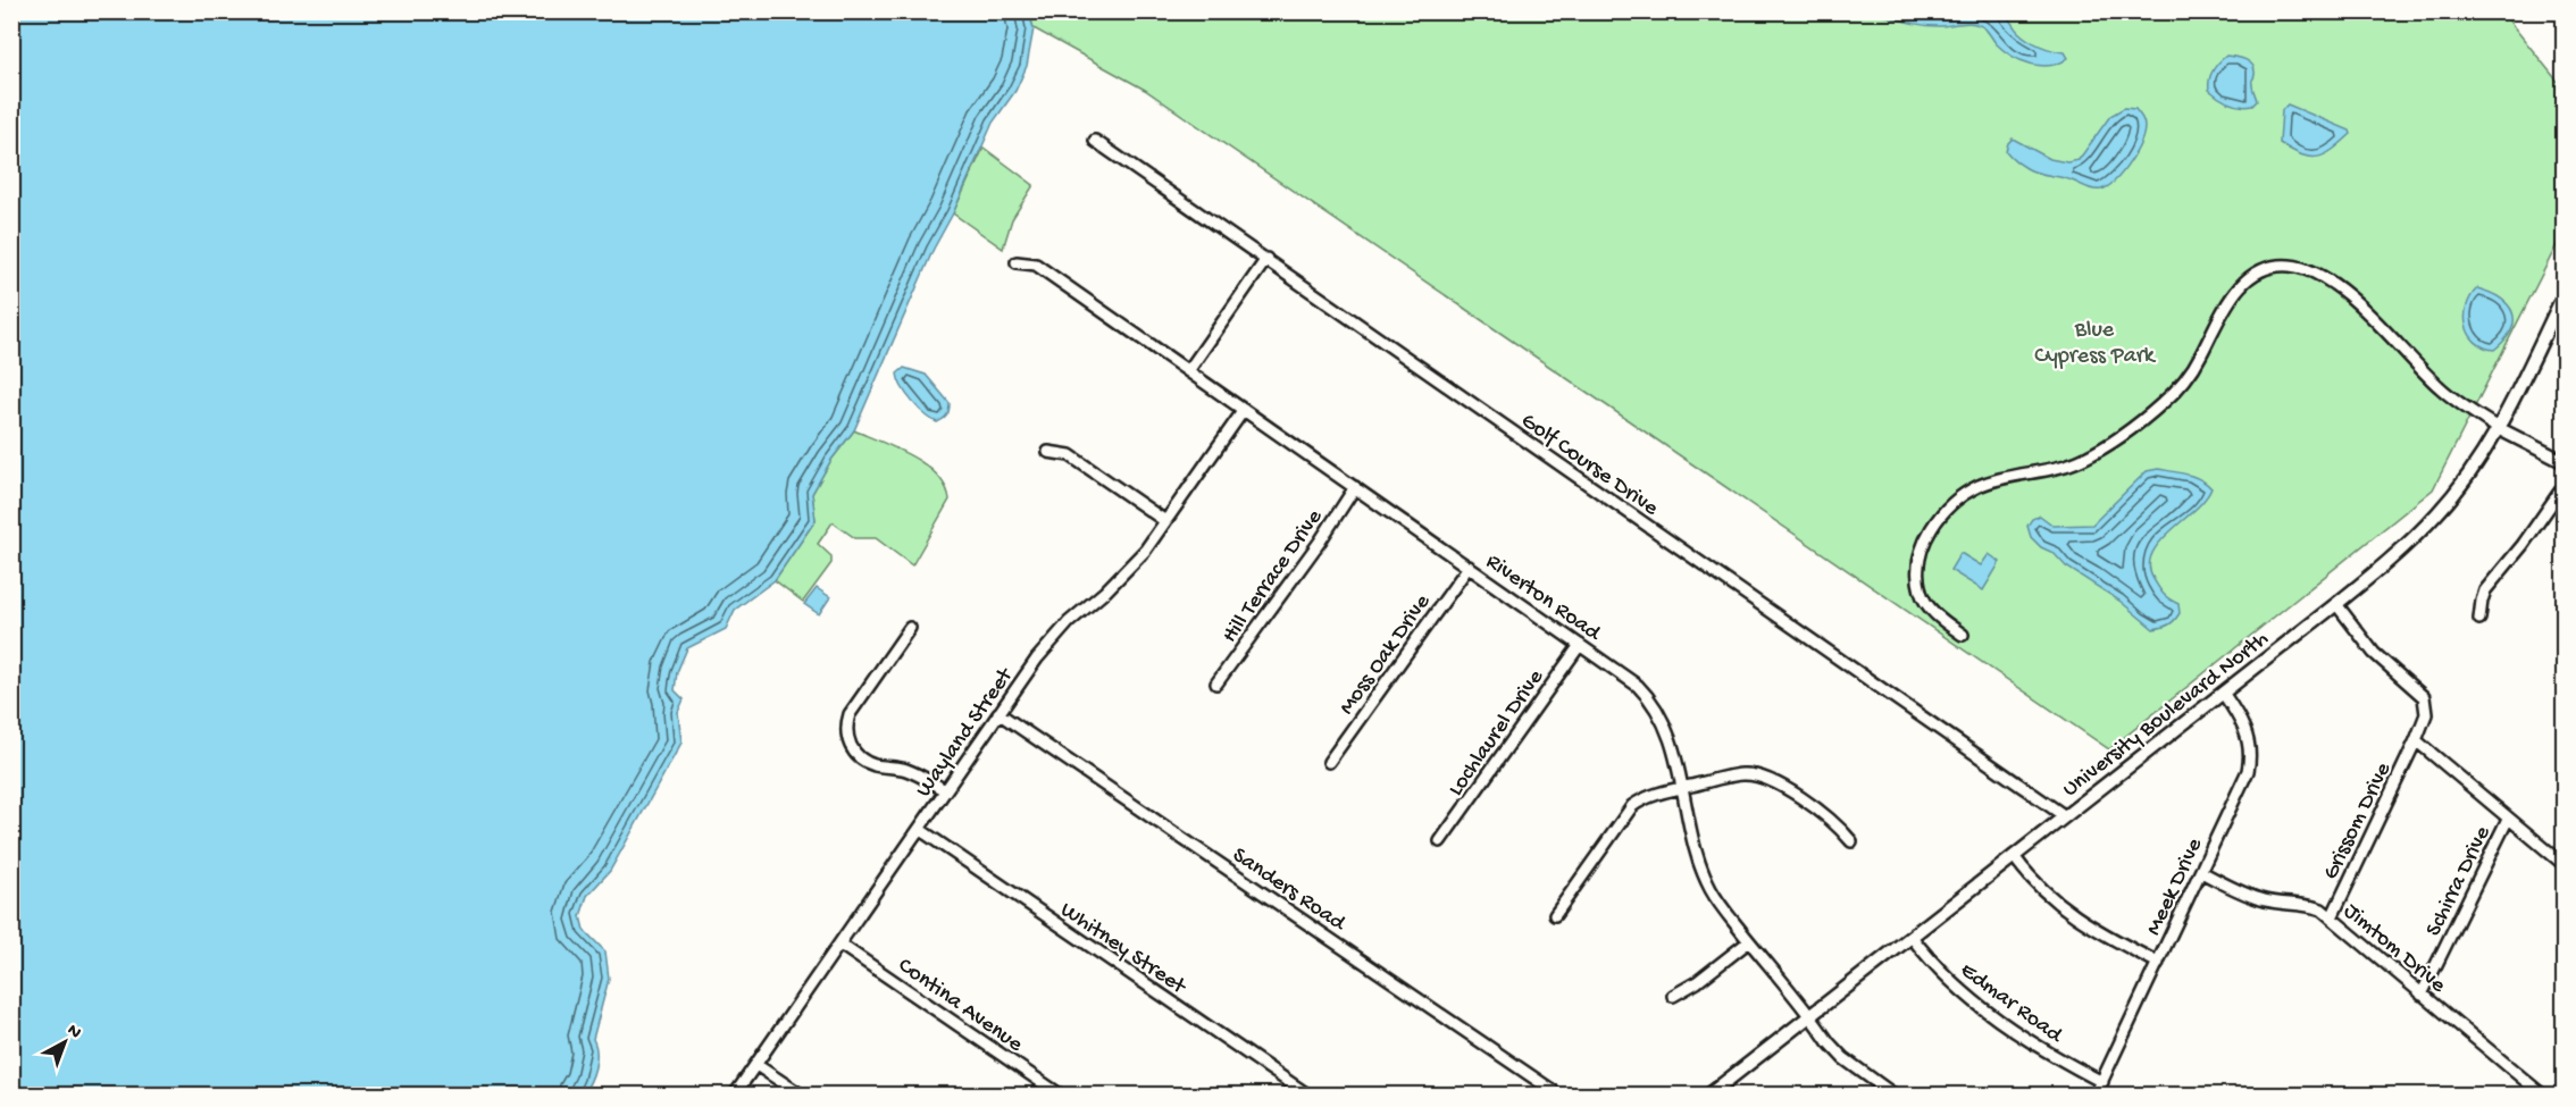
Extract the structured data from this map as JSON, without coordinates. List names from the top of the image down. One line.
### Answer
{"streets":{"street":["Golf Course Drive","Hill Terrace Drive","Riverton Road","Moss Oak Drive","University Boulevard North","Wayland Street","Lochlaurel Drive","Grissom Drive","Schirra Drive","Meek Drive","Sanders Road","Whitney Street","Jimtom Drive","Edmar Road","Contina Avenue"]},"crossings":[["Golf Course Drive","University Boulevard North"],["Hill Terrace Drive","Riverton Road"],["Riverton Road","Moss Oak Drive"],["Riverton Road","University Boulevard North"],["Riverton Road","Wayland Street"],["Riverton Road","Lochlaurel Drive"],["University Boulevard North","Grissom Drive"],["University Boulevard North","Meek Drive"],["University Boulevard North","Edmar Road"],["Wayland Street","Sanders Road"],["Wayland Street","Whitney Street"],["Wayland Street","Contina Avenue"],["Grissom Drive","Jimtom Drive"],["Schirra Drive","Jimtom Drive"],["Meek Drive","Jimtom Drive"],["Meek Drive","Edmar Road"]],"parks":["Blue Cypress Park"],"north":"top right"}
